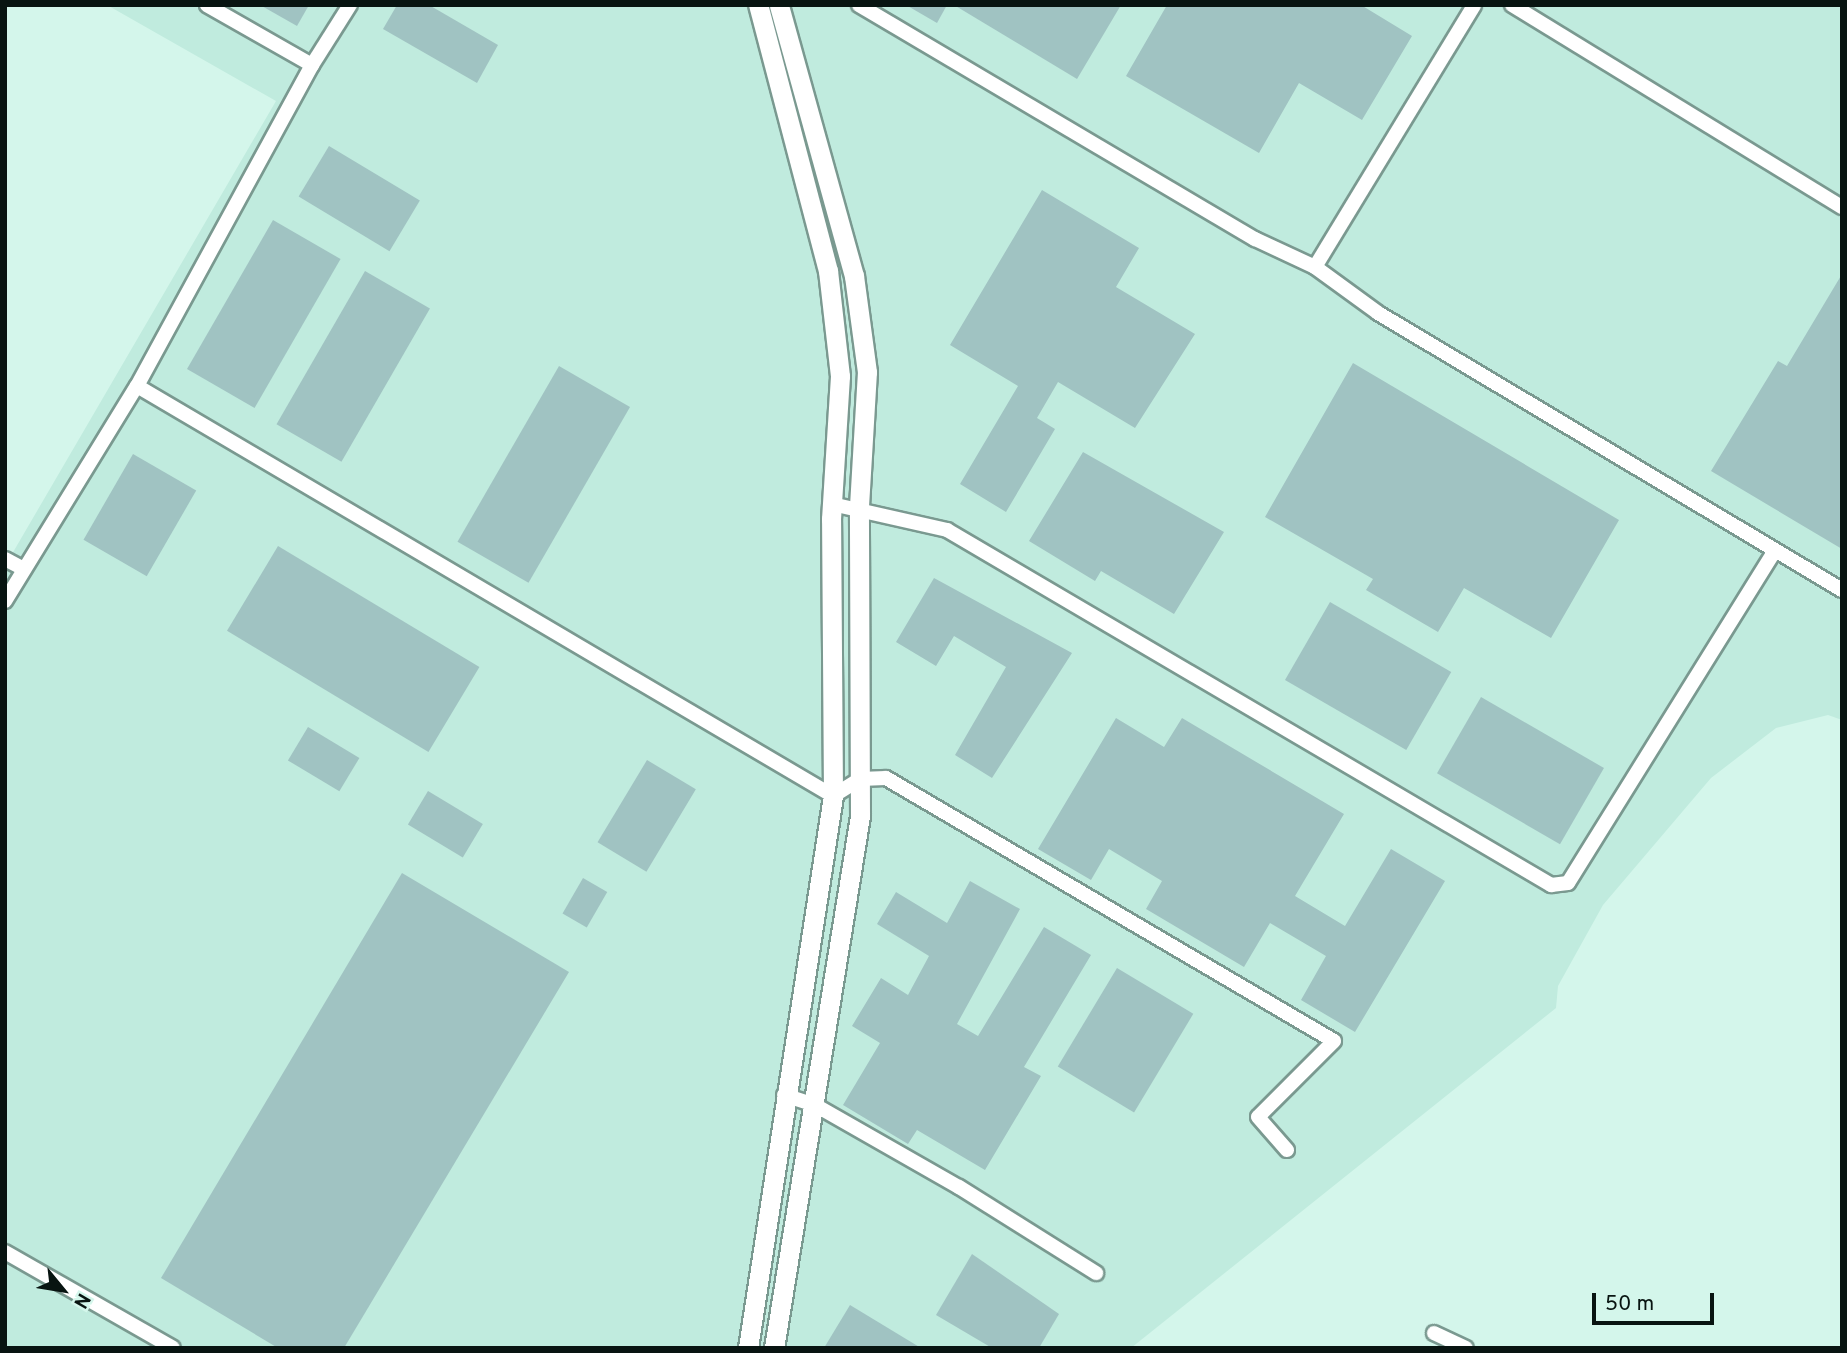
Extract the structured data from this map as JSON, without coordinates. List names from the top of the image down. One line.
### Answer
{"scale_bar":"50 m","north":"bottom right"}
